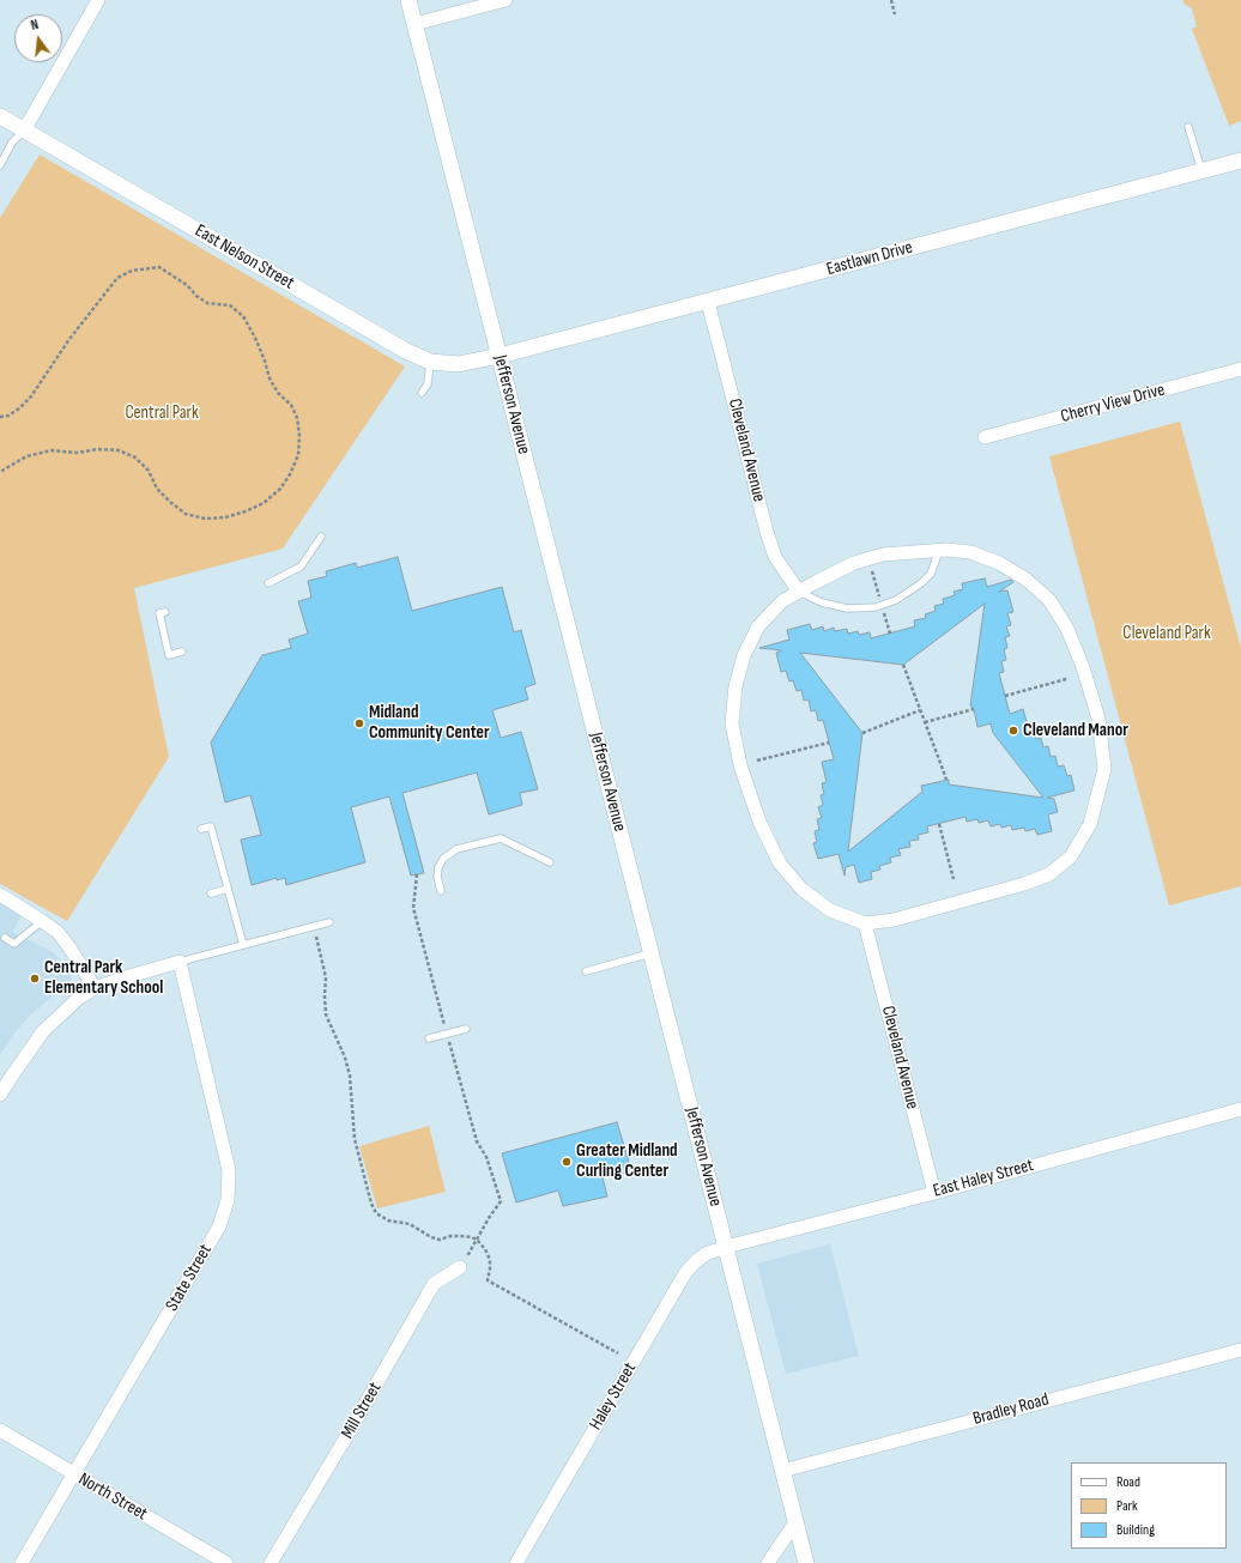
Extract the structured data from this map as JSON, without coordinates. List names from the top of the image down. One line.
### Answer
{"streets":{"street":["East Nelson Street","Eastlawn Drive","Cherry View Drive","Jefferson Avenue","Cleveland Avenue","East Haley Street","State Street","Haley Street","Bradley Road","Mill Street","North Street"]},"crossings":[["East Nelson Street","Eastlawn Drive"],["East Nelson Street","Jefferson Avenue"],["Eastlawn Drive","Jefferson Avenue"],["Eastlawn Drive","Cleveland Avenue"],["Jefferson Avenue","East Haley Street"],["Jefferson Avenue","Haley Street"],["Jefferson Avenue","Bradley Road"],["Cleveland Avenue","East Haley Street"],["East Haley Street","Haley Street"],["State Street","North Street"]],"parks":["Central Park","Cleveland Park"],"places":["Midland Community Center","Cleveland Manor","Central Park Elementary School","Greater Midland Curling Center"],"legend":["Road","Park","Building"],"north":"top"}
